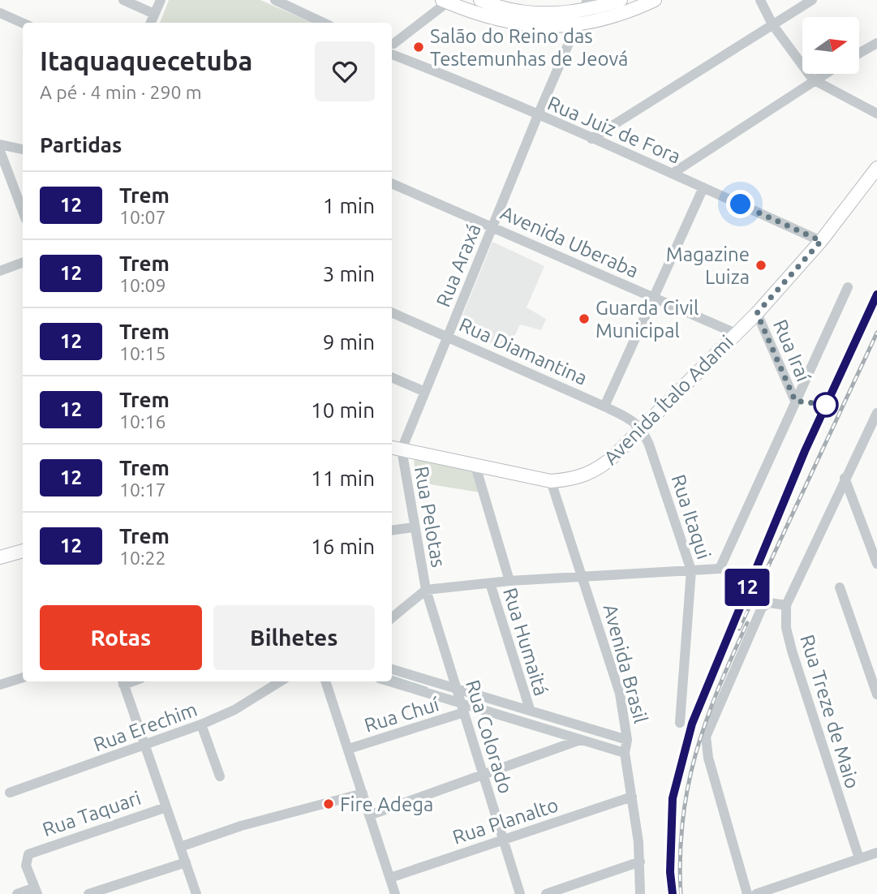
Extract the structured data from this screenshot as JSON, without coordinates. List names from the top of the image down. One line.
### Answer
{"streets":{"main road":["Avenida Ítalo Adami"],"street":["Rua Juiz de Fora","Avenida Uberaba","Rua Araxá","Rua Iraí","Rua Diamantina","Rua Pelotas","Rua Itaqui","Rua Humaitá","Avenida Brasil","Rua Treze de Maio","Rua Chuí","Rua Erechim","Rua Colorado","Rua Taquari","Rua Planalto"]},"crossings":[["Rua Juiz de Fora","Rua Araxá"],["Rua Juiz de Fora","Avenida Ítalo Adami"],["Avenida Uberaba","Rua Araxá"],["Avenida Uberaba","Avenida Ítalo Adami"],["Rua Araxá","Rua Diamantina"],["Rua Araxá","Avenida Ítalo Adami"],["Rua Araxá","Rua Pelotas"],["Rua Iraí","Avenida Ítalo Adami"],["Rua Diamantina","Avenida Ítalo Adami"],["Rua Diamantina","Rua Itaqui"],["Avenida Ítalo Adami","Rua Pelotas"],["Avenida Ítalo Adami","Rua Itaqui"],["Avenida Ítalo Adami","Avenida Brasil"],["Rua Pelotas","Rua Colorado"],["Avenida Brasil","Rua Planalto"],["Rua Chuí","Rua Colorado"],["Rua Colorado","Rua Planalto"]],"places":["Salão do Reino das Testemunhas de Jeová","Magazine Luiza","Guarda Civil Municipal","Fire Adega"],"north":"right","page":{"on_map":"12","heading":[["Itaquaquecetuba","A pé · 4 min · 290 m"],"Partidas"],"list":[{"mark":"12","name":"Trem","note":"10:07","value":"1 min"},{"mark":"12","name":"Trem","note":"10:09","value":"3 min"},{"mark":"12","name":"Trem","note":"10:15","value":"9 min"},{"mark":"12","name":"Trem","note":"10:16","value":"10 min"},{"mark":"12","name":"Trem","note":"10:17","value":"11 min"},{"mark":"12","name":"Trem","note":"10:22","value":"16 min"}],"buttons":["Rotas","Bilhetes"]}}
